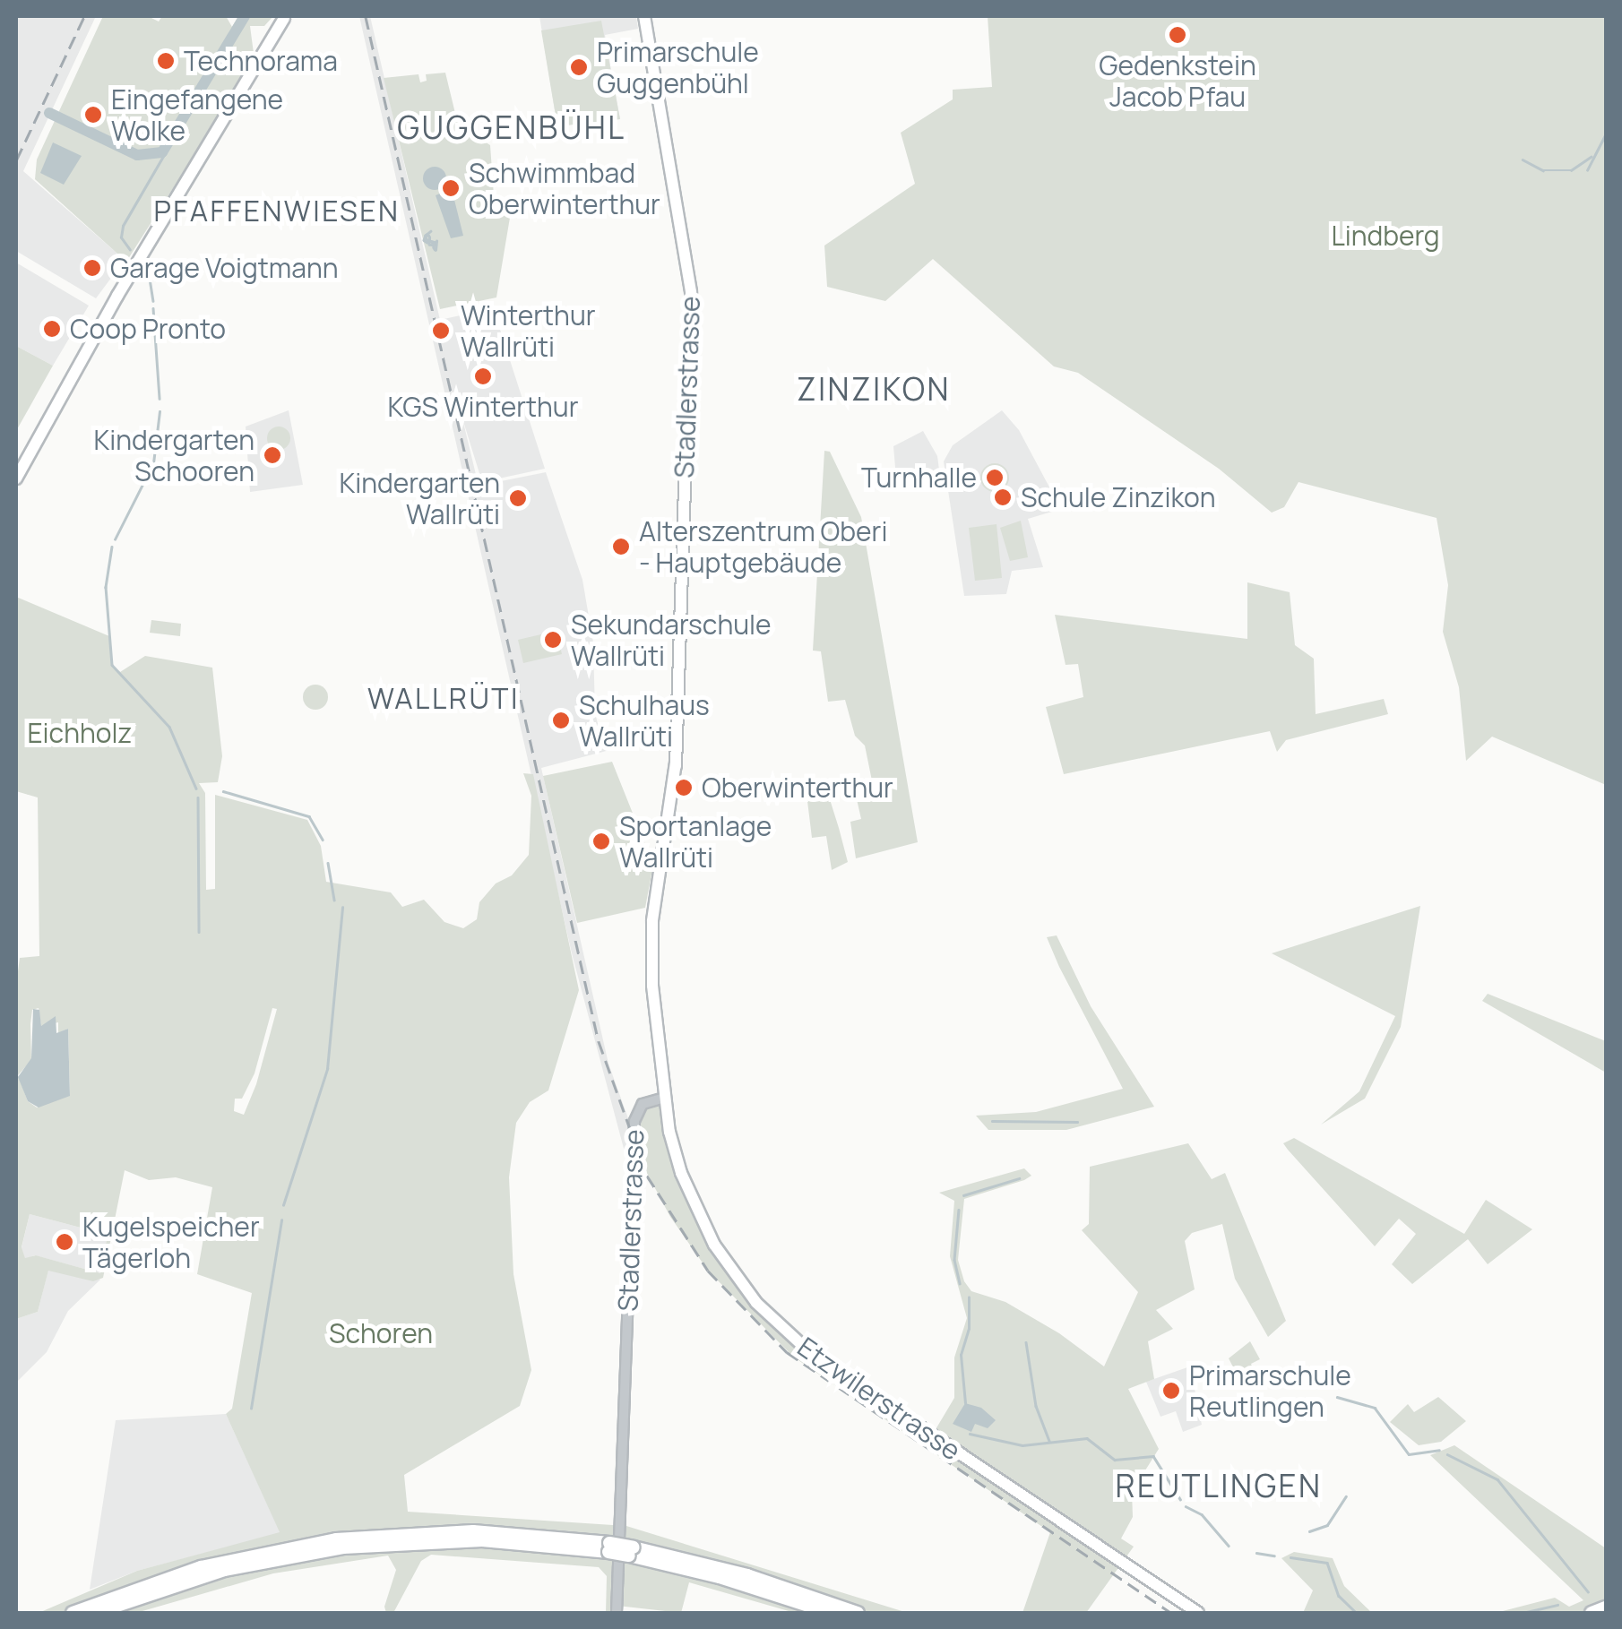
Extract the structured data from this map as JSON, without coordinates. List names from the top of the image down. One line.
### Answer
{"streets":{"main road":["Stadlerstrasse","Etzwilerstrasse"]},"crossings":[["Stadlerstrasse","Etzwilerstrasse"]],"districts":["GUGGENBÜHL","PFAFFENWIESEN","ZINZIKON","WALLRÜTI","REUTLINGEN"],"parks":["Lindberg","Eichholz","Schoren"],"places":["Gedenkstein Jacob Pfau","Technorama","Primarschule Guggenbühl","Eingefangene Wolke","Schwimmbad Oberwinterthur","Garage Voigtmann","Coop Pronto","Winterthur Wallrüti","KGS Winterthur","Kindergarten Schooren","Turnhalle","Schule Zinzikon","Kindergarten Wallrüti","Alterszentrum Oberi - Hauptgebäude","Sekundarschule Wallrüti","Schulhaus Wallrüti","Oberwinterthur","Sportanlage Wallrüti","Kugelspeicher Tägerloh","Primarschule Reutlingen"]}
